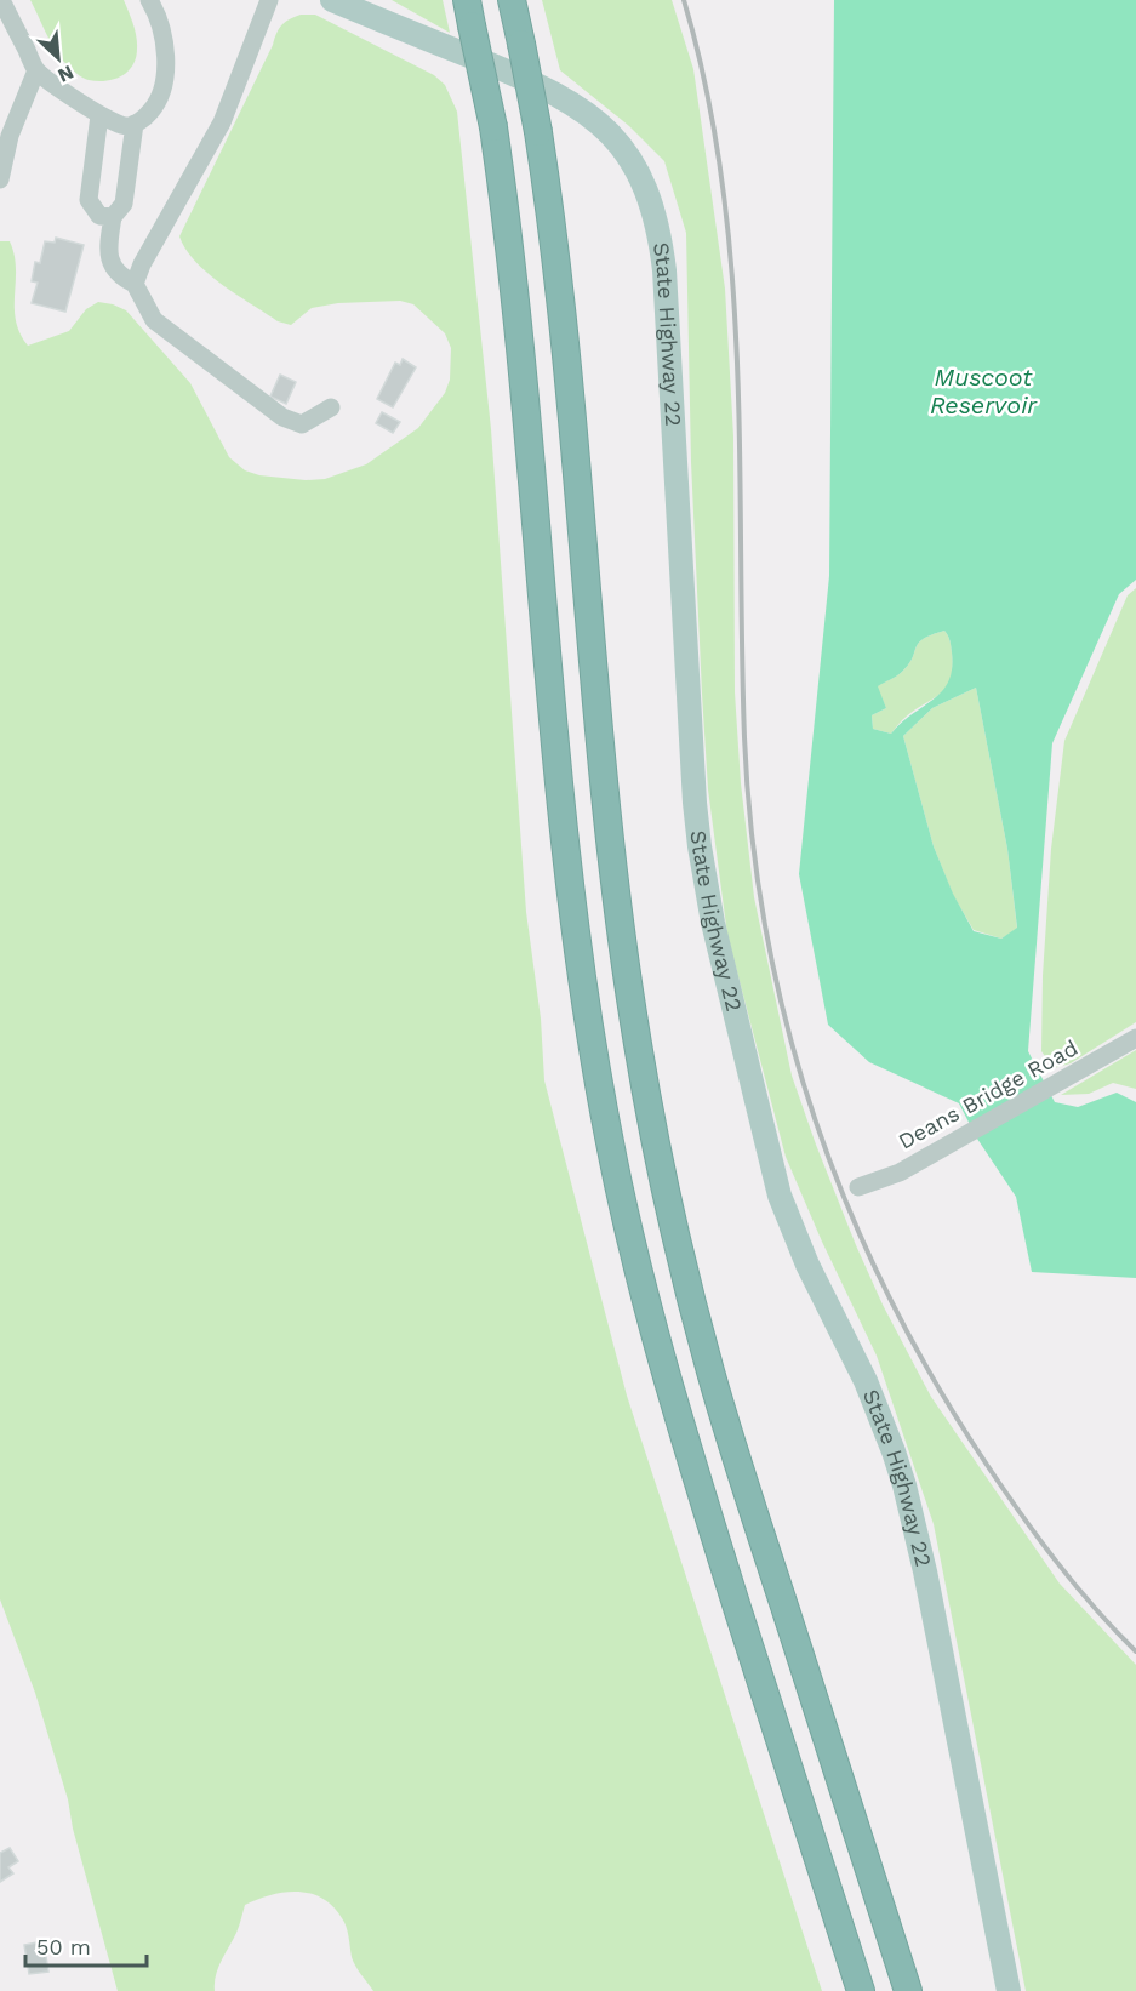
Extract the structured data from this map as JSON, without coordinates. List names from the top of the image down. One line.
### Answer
{"streets":{"main road":["State Highway 22"],"street":["Deans Bridge Road"]},"water":["Muscoot Reservoir"],"scale_bar":"50 m","north":"bottom right"}
